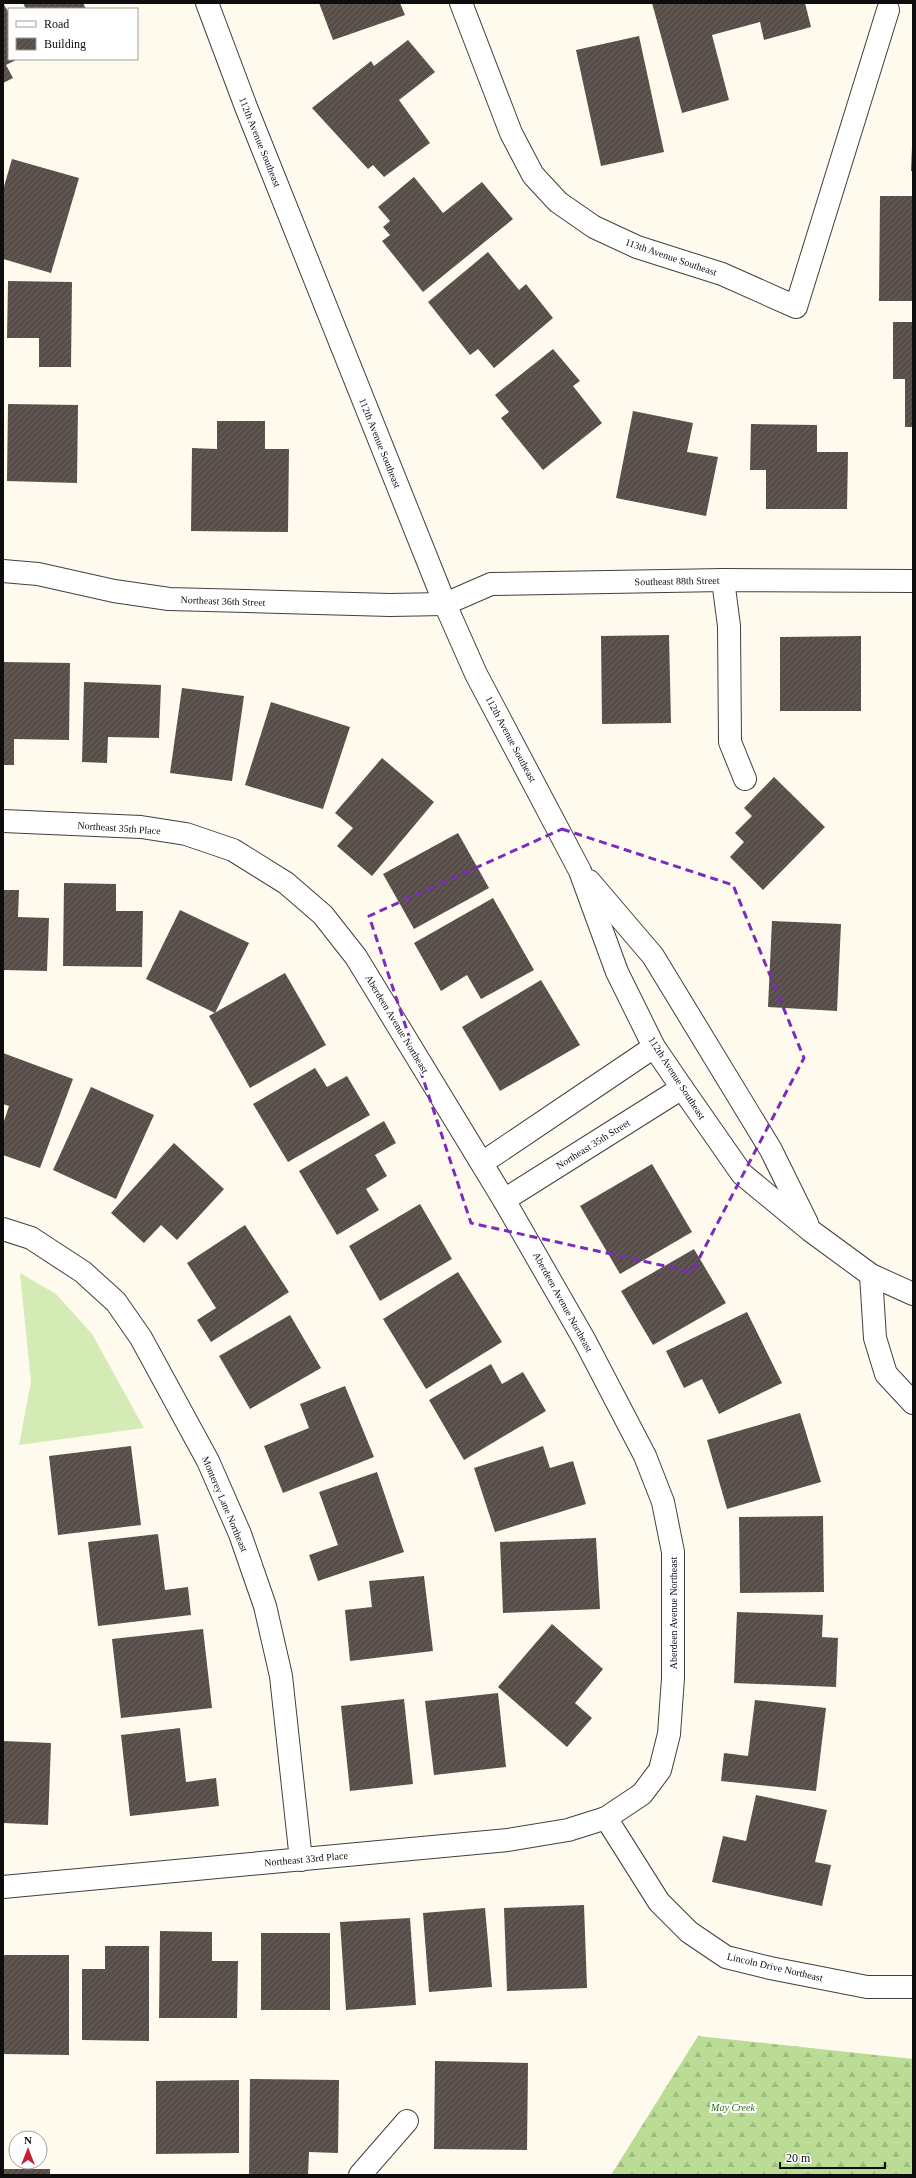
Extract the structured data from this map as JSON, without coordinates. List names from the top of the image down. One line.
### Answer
{"streets":{"street":["112th Avenue Southeast","113th Avenue Southeast","Southeast 88th Street","Northeast 36th Street","Northeast 35th Place","Aberdeen Avenue Northeast","Northeast 35th Street","Monterey Lane Northeast","Northeast 33rd Place","Lincoln Drive Northeast"]},"crossings":[["112th Avenue Southeast","Southeast 88th Street"],["112th Avenue Southeast","Northeast 36th Street"],["112th Avenue Southeast","Northeast 35th Street"],["Southeast 88th Street","Northeast 36th Street"],["Northeast 35th Place","Aberdeen Avenue Northeast"],["Aberdeen Avenue Northeast","Northeast 35th Street"],["Aberdeen Avenue Northeast","Northeast 33rd Place"],["Aberdeen Avenue Northeast","Lincoln Drive Northeast"],["Monterey Lane Northeast","Northeast 33rd Place"],["Northeast 33rd Place","Lincoln Drive Northeast"]],"parks":["May Creek"],"legend":["Road","Building"],"scale_bar":"20 m","north":"top"}
